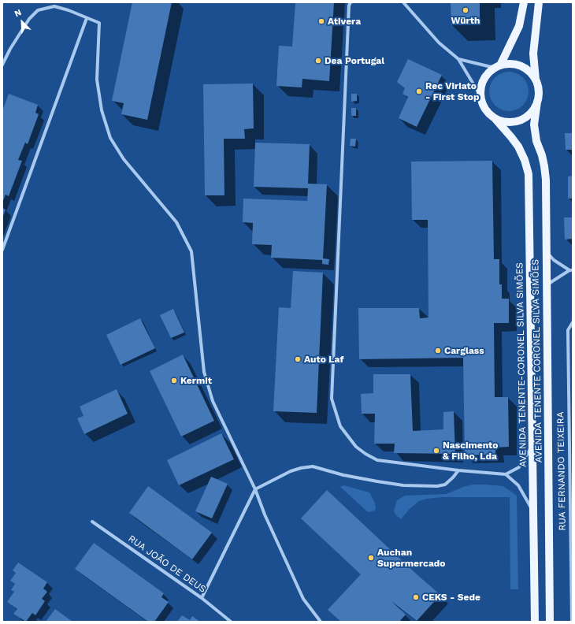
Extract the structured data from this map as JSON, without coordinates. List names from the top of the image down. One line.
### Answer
{"streets":{"main road":["AVENIDA TENENTE CORONEL SILVA SIMÕES","AVENIDA TENENTE-CORONEL SILVA SIMÕES"],"street":["RUA FERNANDO TEIXEIRA","RUA JOÃO DE DEUS"]},"crossings":[["AVENIDA TENENTE CORONEL SILVA SIMÕES","AVENIDA TENENTE-CORONEL SILVA SIMÕES"]],"places":["Würth","Ativera","Dea Portugal","Rec Viriato - First Stop","Carglass","Auto Laf","Kermit","Nascimento & Filho, Lda","Auchan Supermercado","CEKS - Sede"],"north":"top left"}
